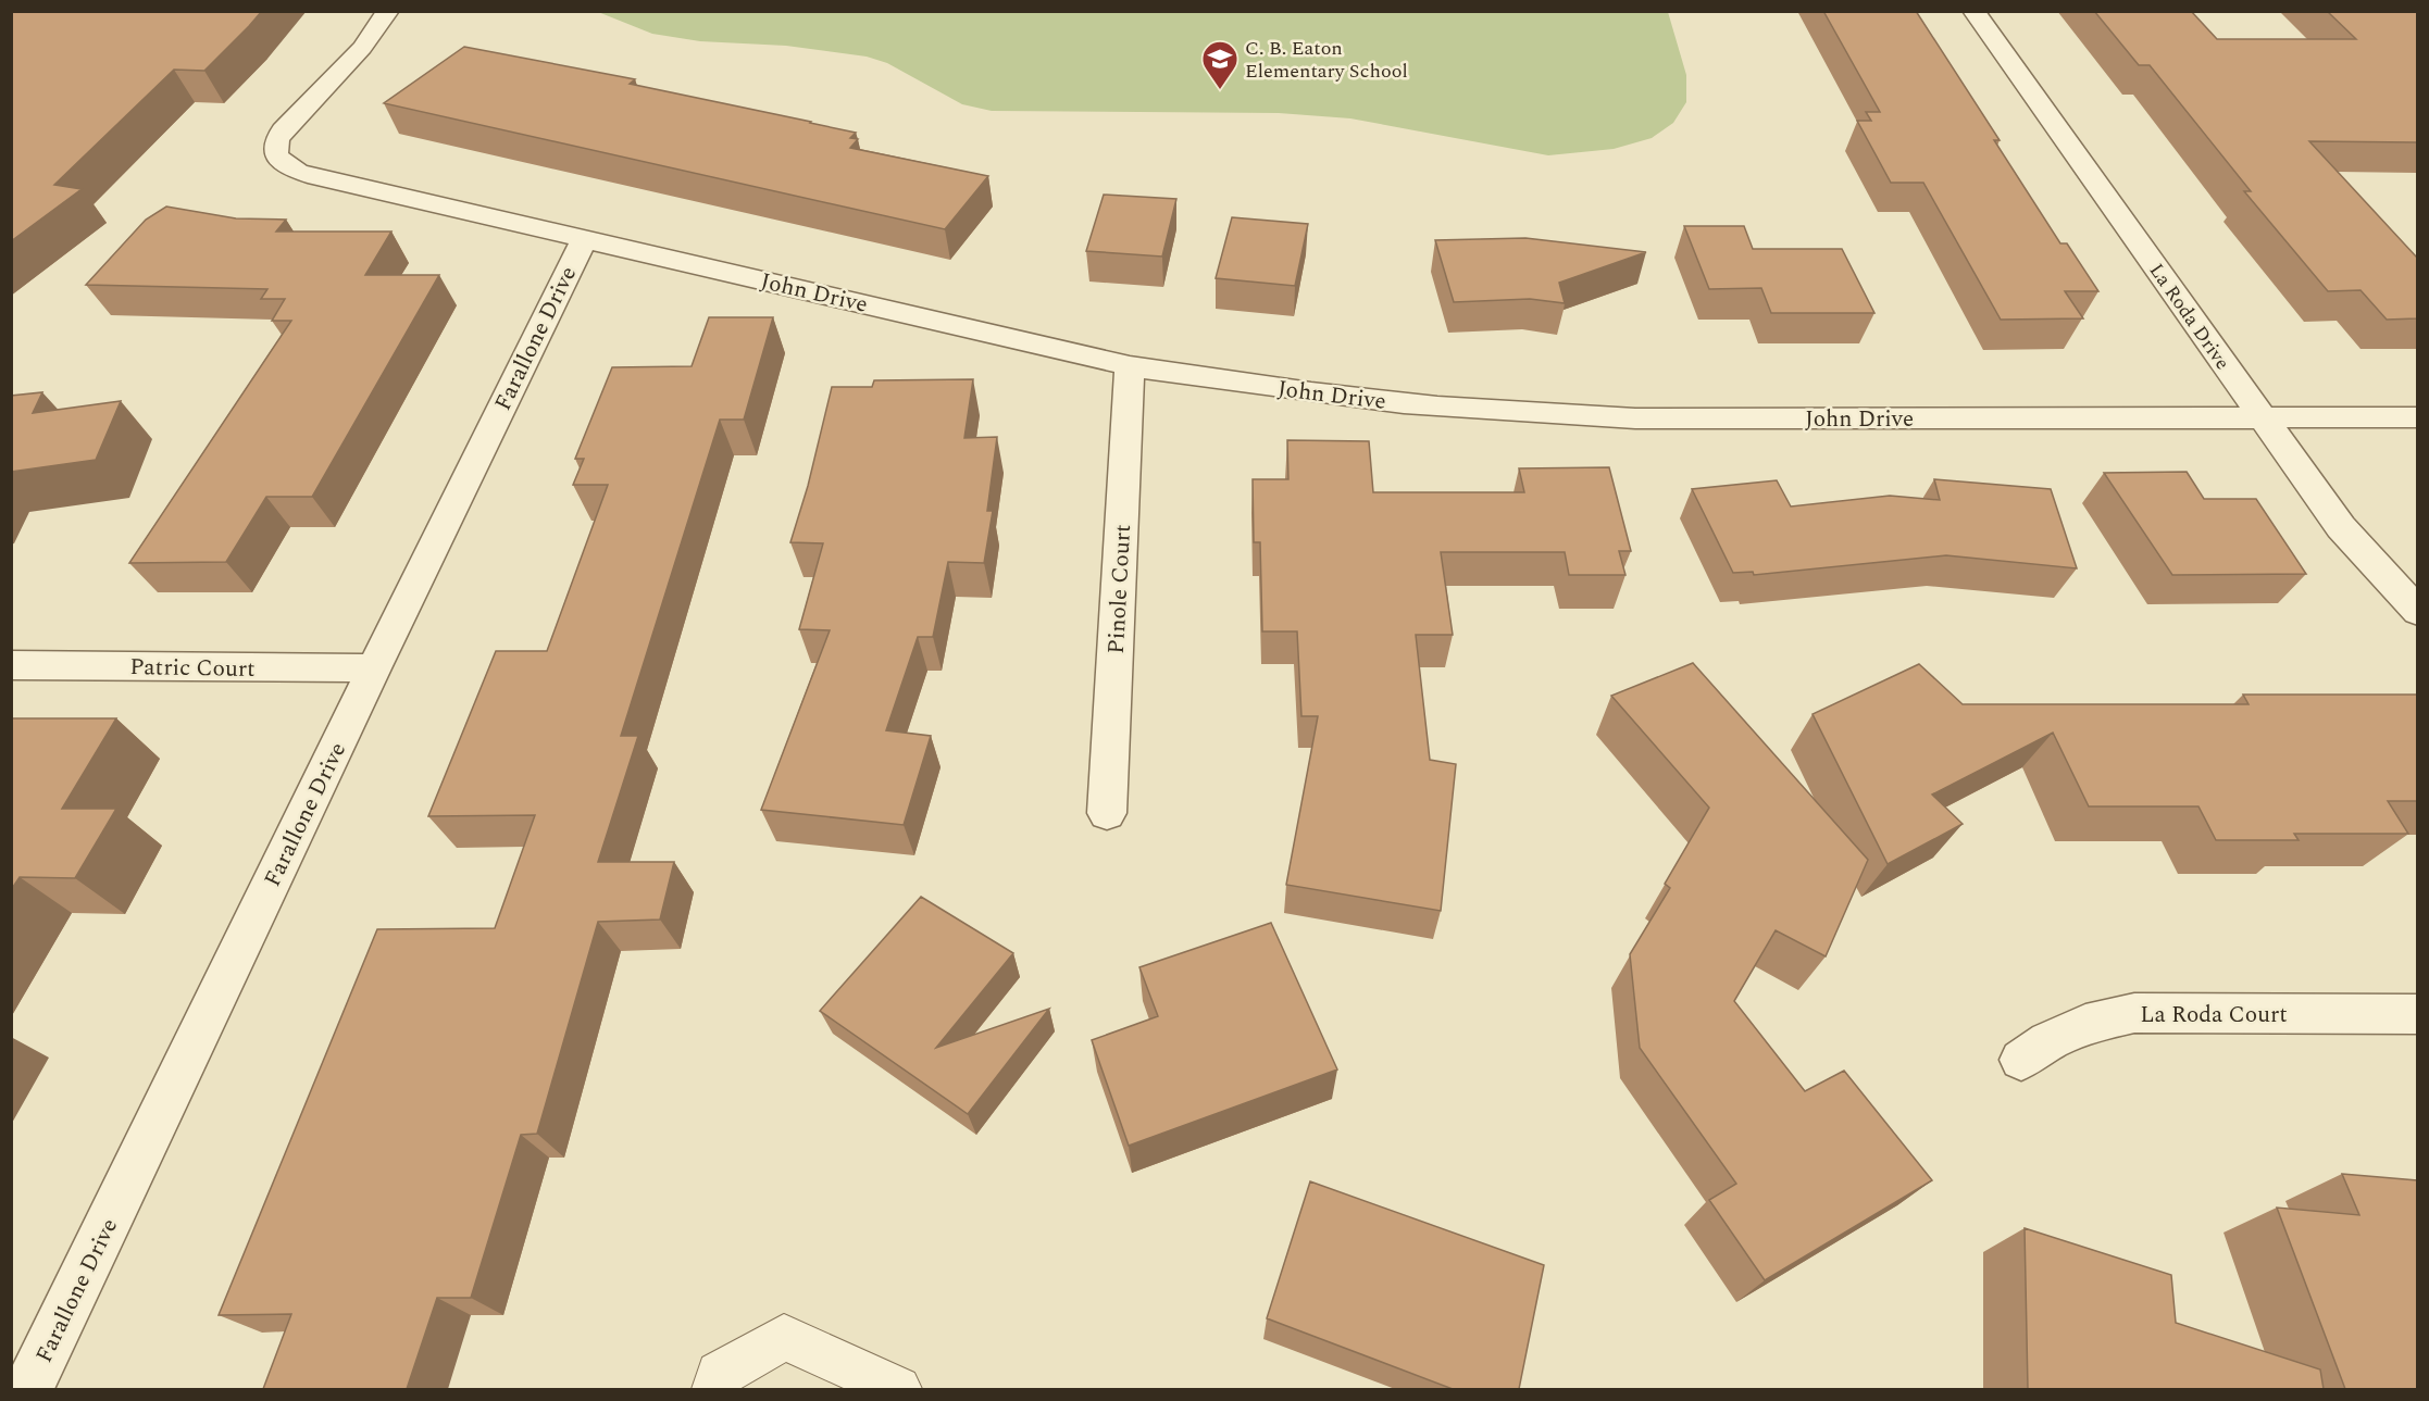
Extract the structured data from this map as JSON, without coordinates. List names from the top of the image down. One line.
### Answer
{"streets":{"street":["John Drive","La Roda Drive","Farallone Drive","Pinole Court","Patric Court","La Roda Court"]},"crossings":[["John Drive","La Roda Drive"],["John Drive","Farallone Drive"],["John Drive","Pinole Court"],["Farallone Drive","Patric Court"]],"places":{"school or university":["C. B. Eaton Elementary School"]}}
